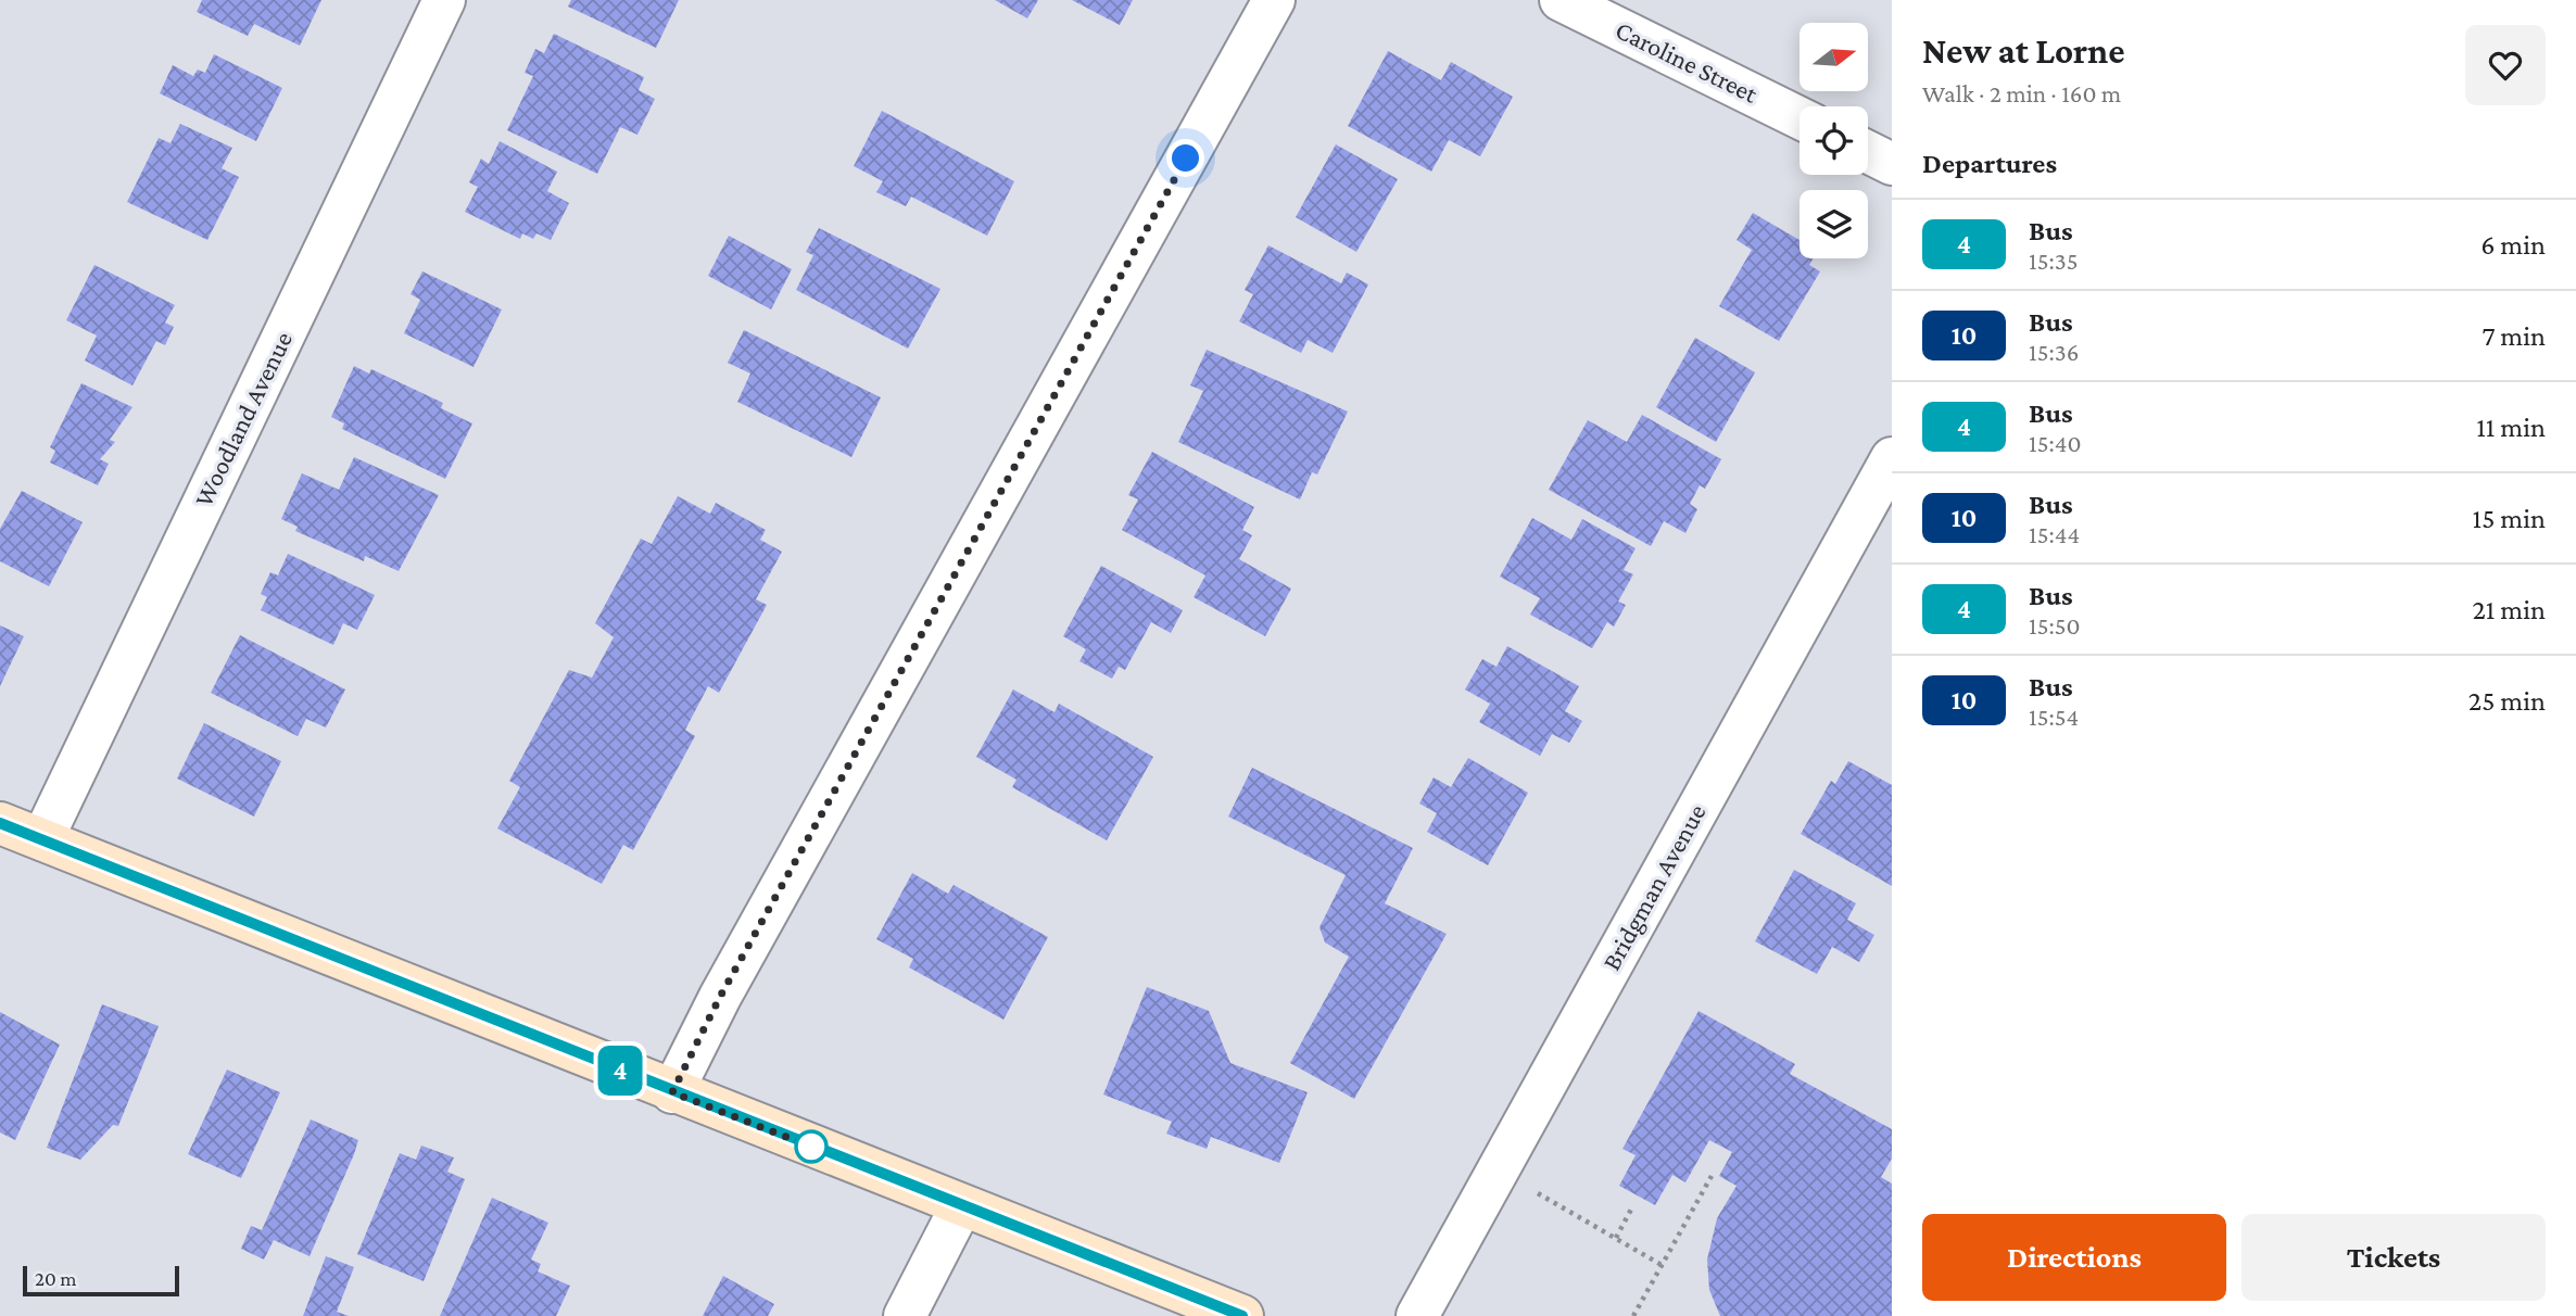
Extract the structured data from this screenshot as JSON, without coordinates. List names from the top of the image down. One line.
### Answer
{"streets":{"street":["Caroline Street","Woodland Avenue","Bridgman Avenue"]},"lines":["bus line 4"],"scale_bar":"20 m","north":"right","page":{"on_map":"4","heading":[["New at Lorne","Walk · 2 min · 160 m"],"Departures"],"list":[{"mark":"4","name":"Bus","note":"15:35","value":"6 min"},{"mark":"10","name":"Bus","note":"15:36","value":"7 min"},{"mark":"4","name":"Bus","note":"15:40","value":"11 min"},{"mark":"10","name":"Bus","note":"15:44","value":"15 min"},{"mark":"4","name":"Bus","note":"15:50","value":"21 min"},{"mark":"10","name":"Bus","note":"15:54","value":"25 min"}],"buttons":["Directions","Tickets"],"scale":"20 m"}}
